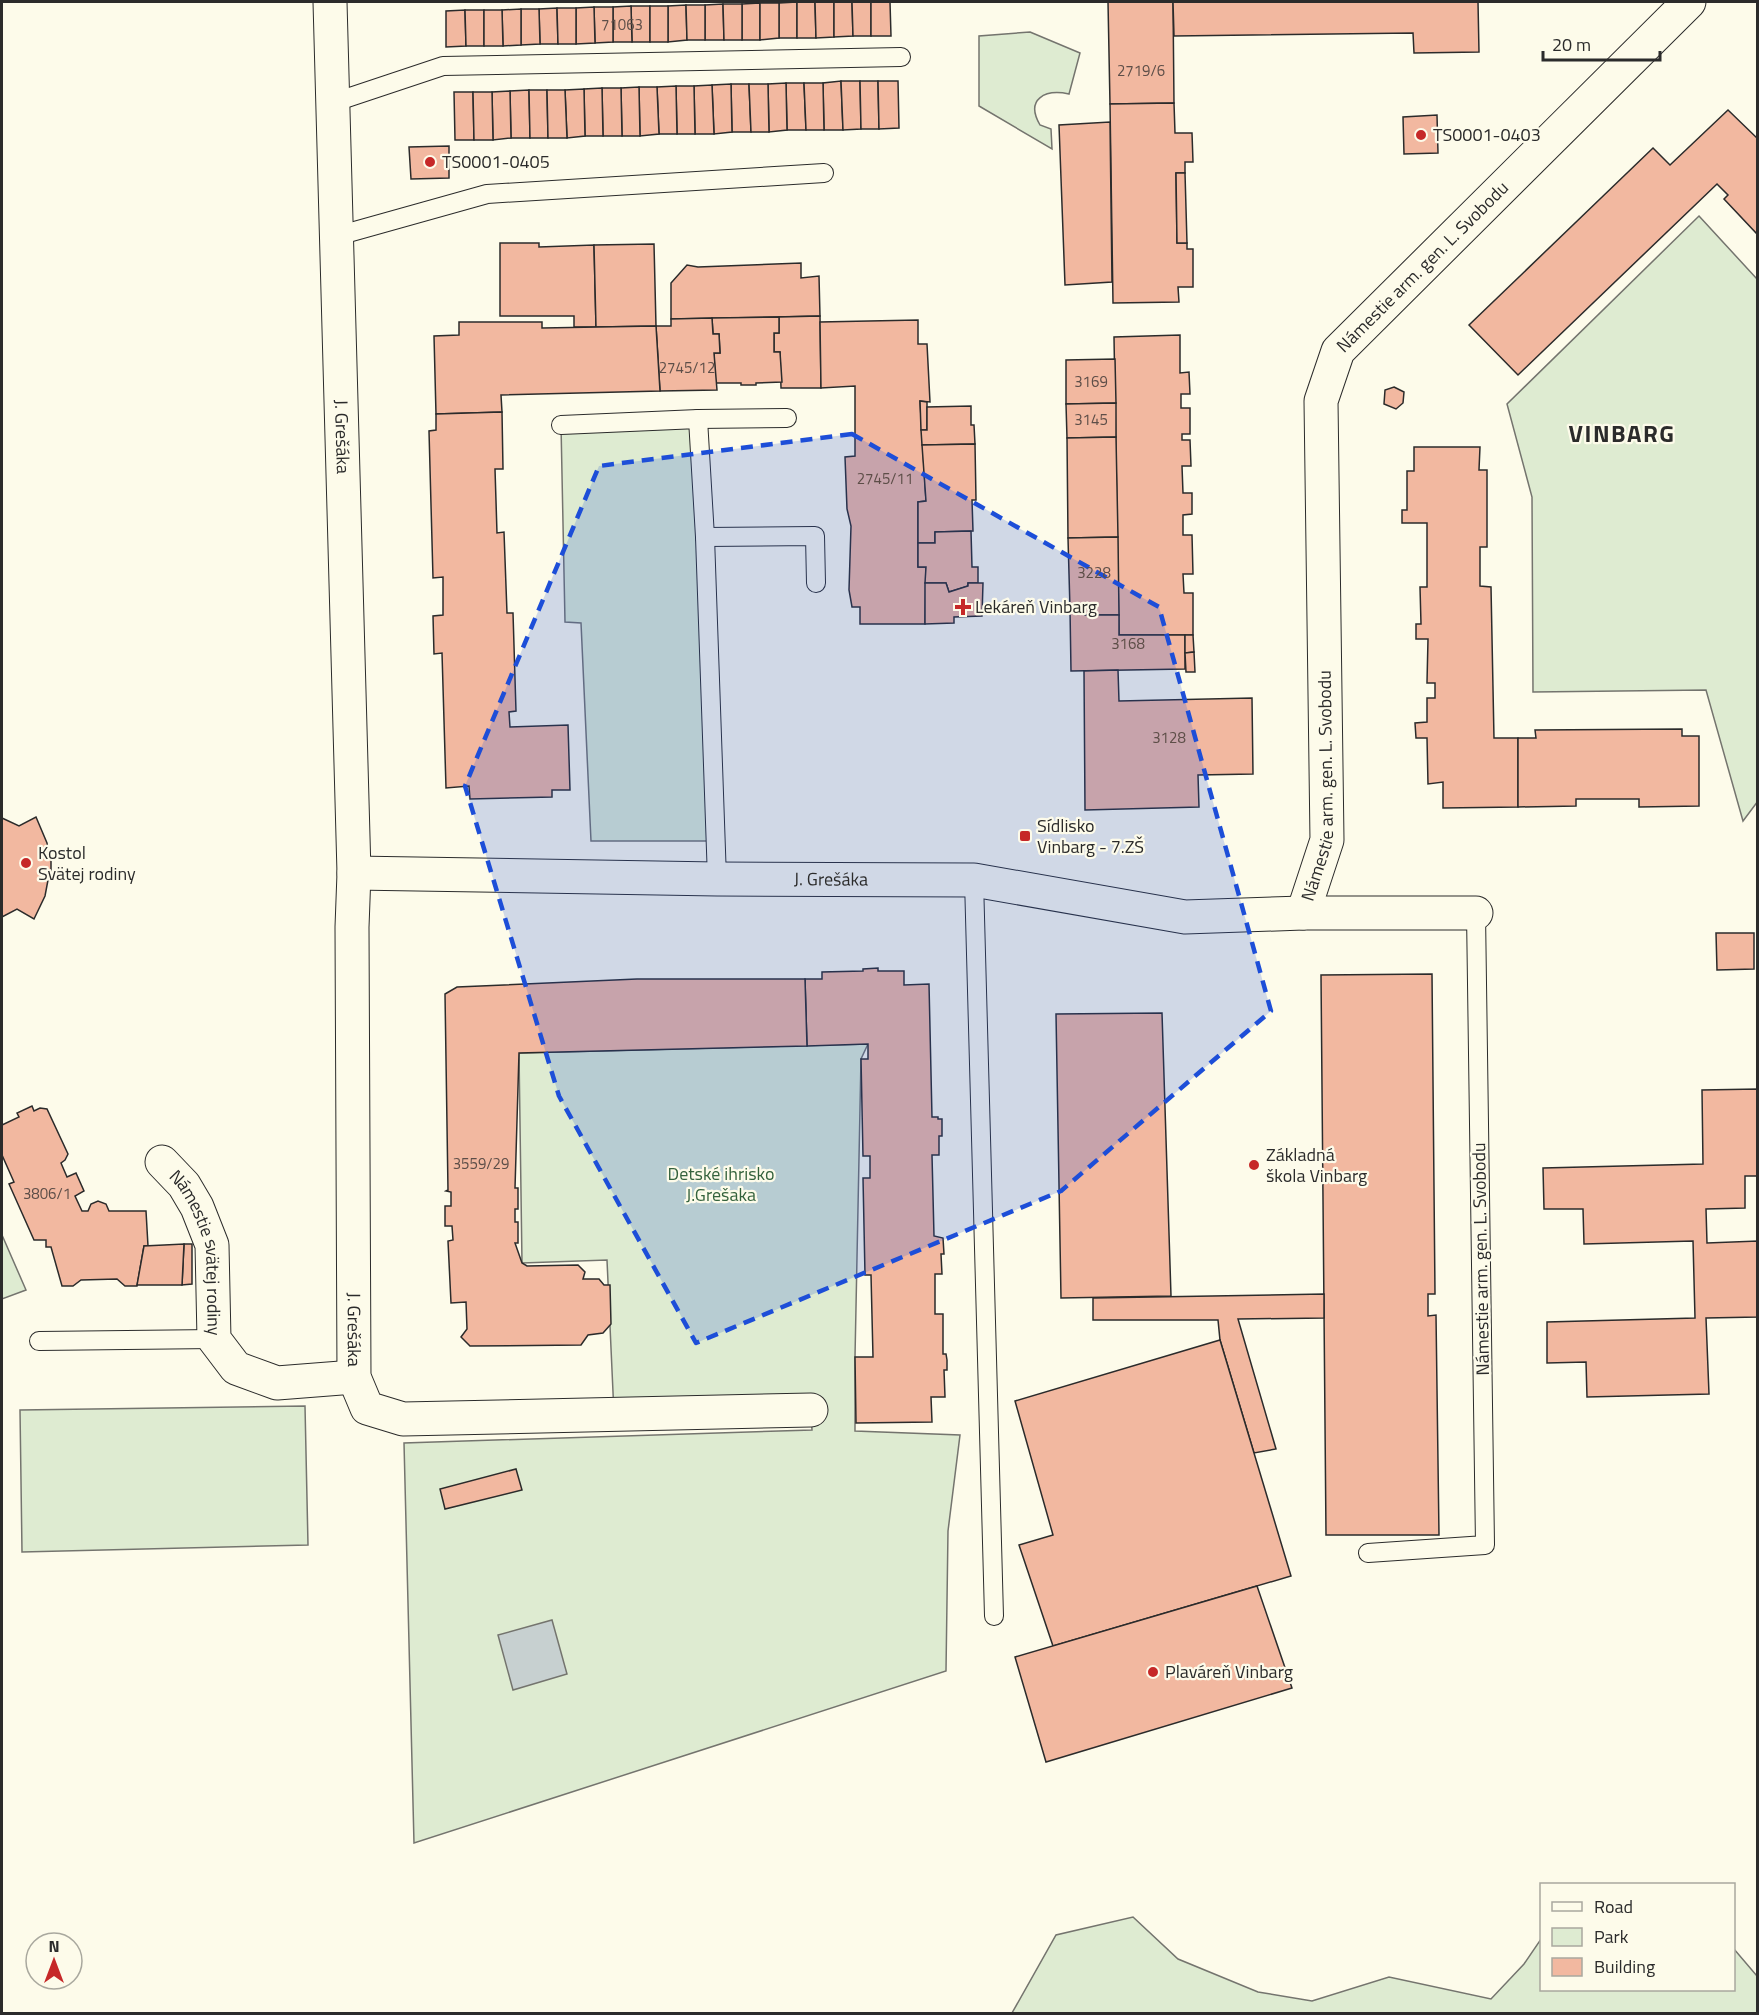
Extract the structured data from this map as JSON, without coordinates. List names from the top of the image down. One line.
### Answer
{"streets":{"street":["Námestie arm. gen. L. Svobodu","J. Grešáka","Námestie svätej rodiny"]},"crossings":[["Námestie arm. gen. L. Svobodu","J. Grešáka"],["J. Grešáka","Námestie svätej rodiny"]],"districts":["VINBARG"],"parks":["Detské ihrisko J.Grešaka"],"places":{"other":["TS0001-0403","TS0001-0405","Kostol Svätej rodiny","Základná škola Vinbarg","Plaváreň Vinbarg"],"health":["Lekáreň Vinbarg"],"transit":["Sídlisko Vinbarg - 7.ZŠ"]},"house_numbers":["71063","2719/6","2745/12","3169","3145","2745/11","3228","3168","3128","3559/29","3806/1"],"legend":["Road","Park","Building"],"scale_bar":"20 m","north":"top"}
